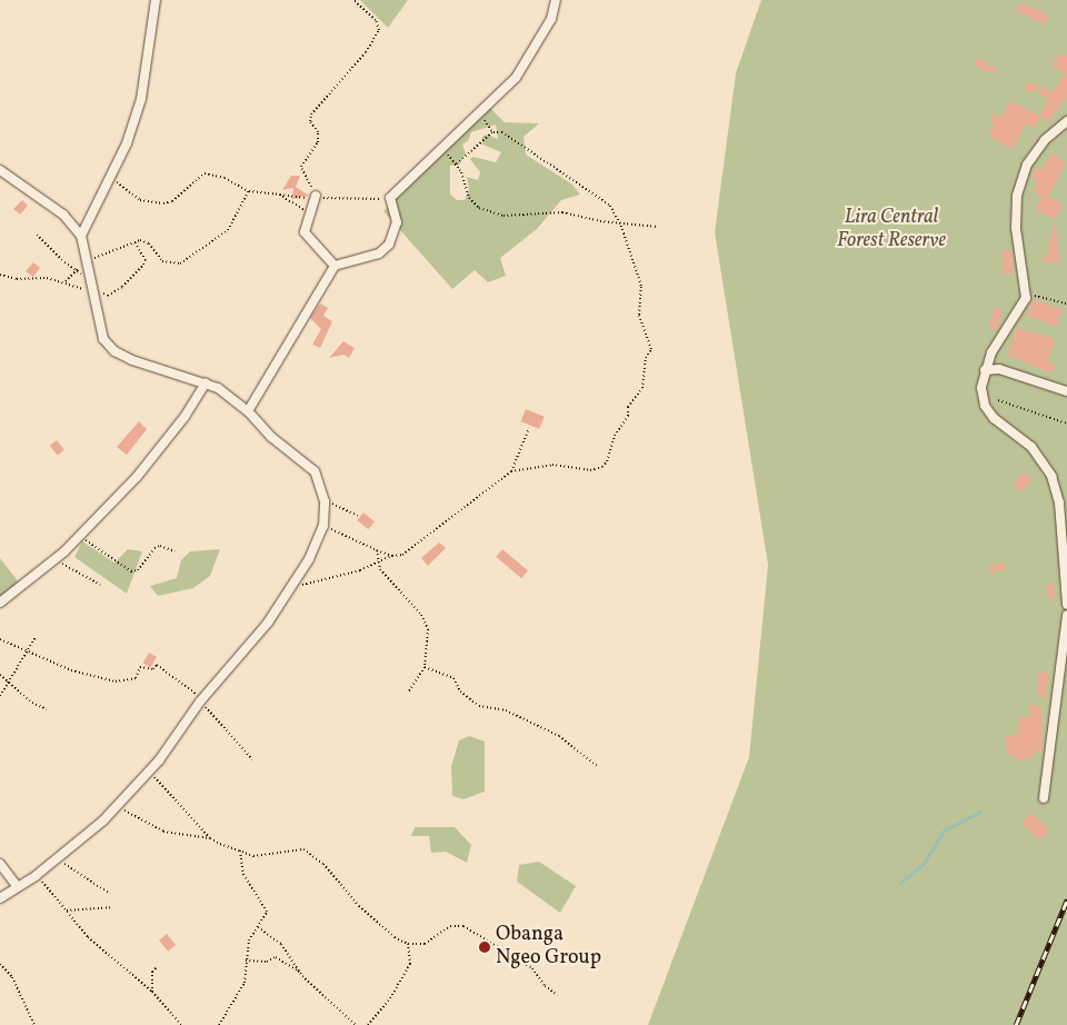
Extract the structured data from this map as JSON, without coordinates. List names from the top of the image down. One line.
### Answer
{"parks":["Lira Central Forest Reserve"],"places":["Obanga Ngeo Group"]}
